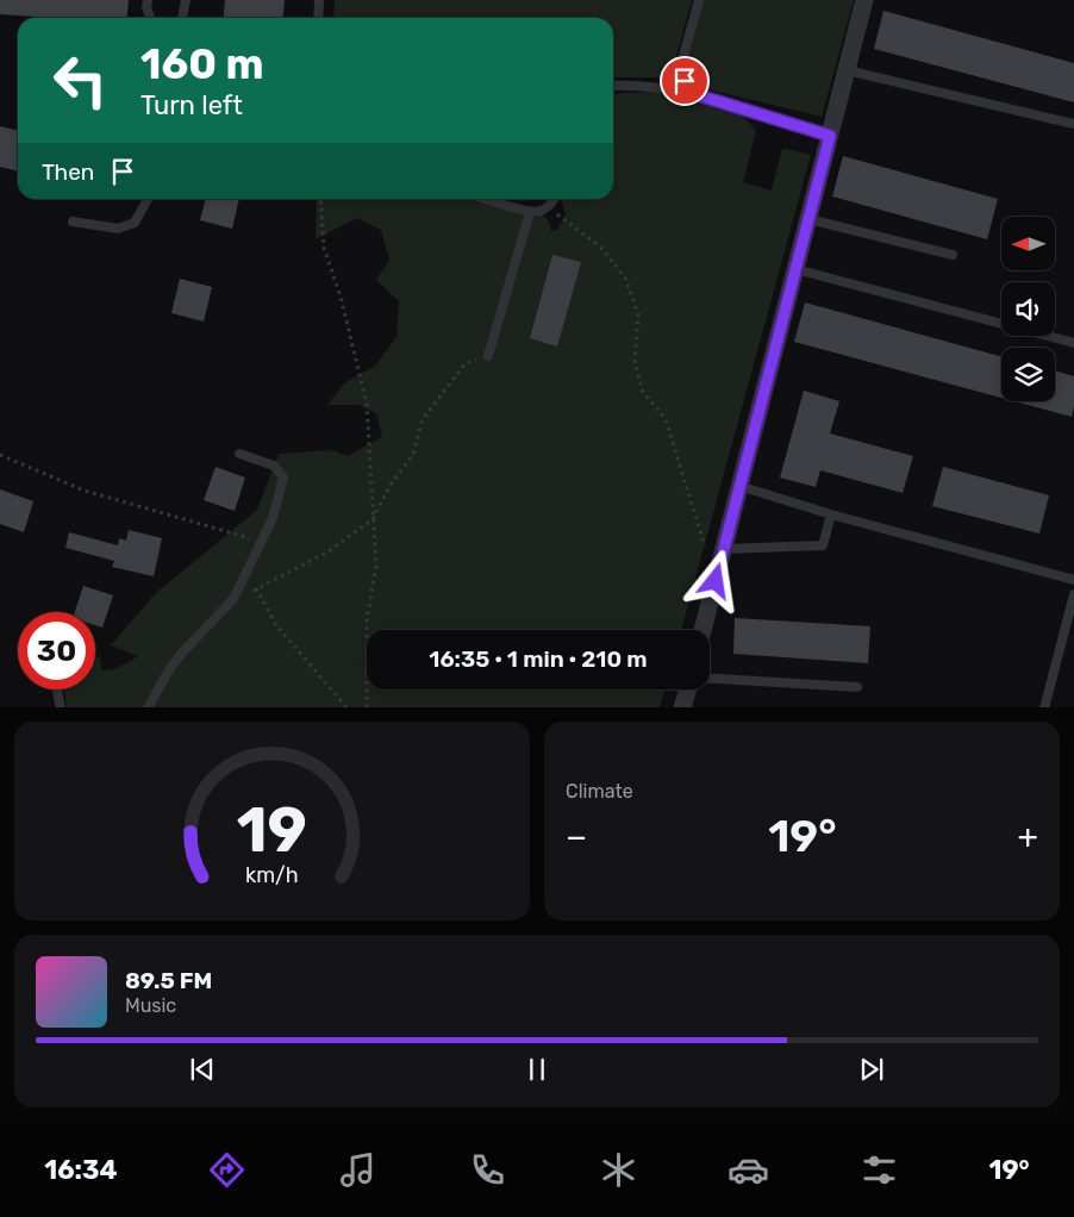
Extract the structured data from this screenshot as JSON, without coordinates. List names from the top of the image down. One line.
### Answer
{"north":"left","page":{"turn":["160 m","Turn left"],"then":"Then","limit":"30","trip":"16:35 · 1 min · 210 m","tile":"Climate","heat":["−","19°","+"],"song":["89.5 FM","Music"],"tabs":["16:34","19°"],"gauge":["19","km/h"]}}
